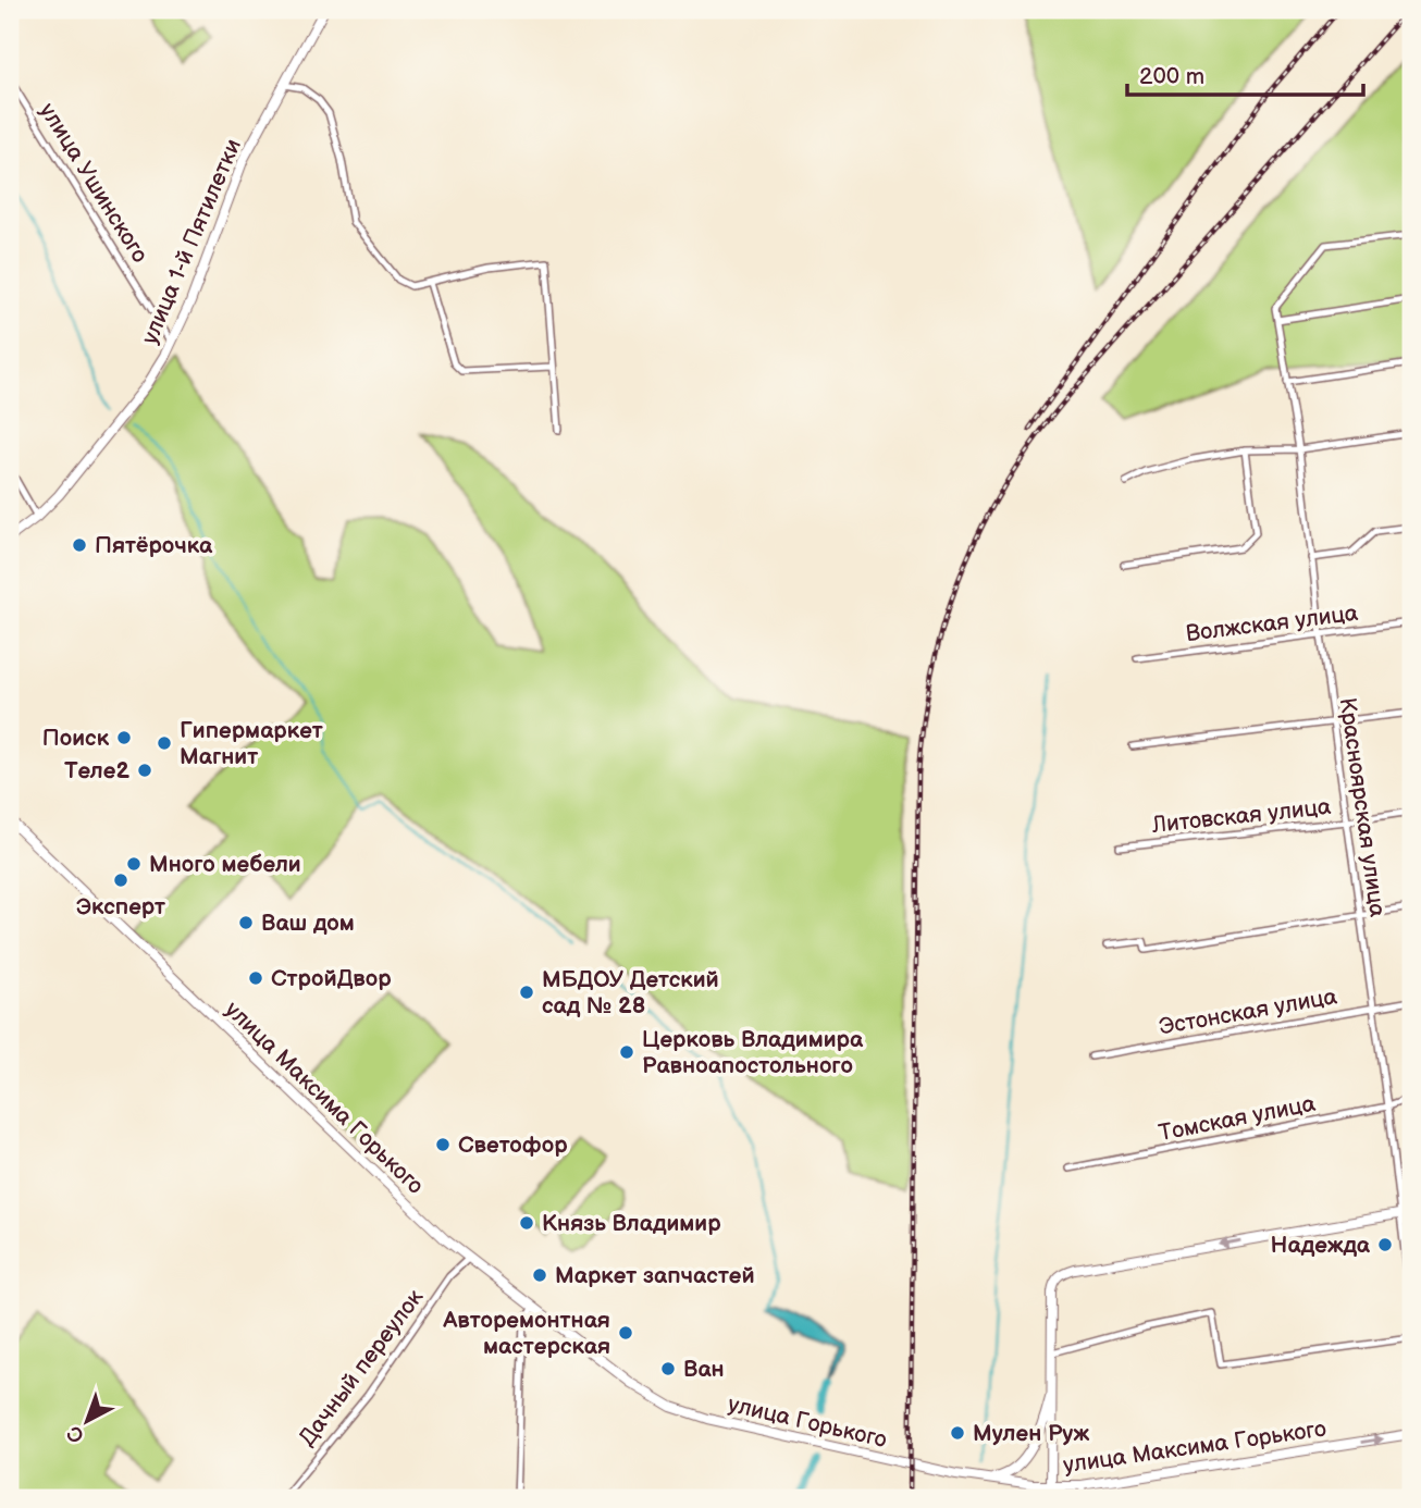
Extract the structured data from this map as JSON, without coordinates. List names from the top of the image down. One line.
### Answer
{"streets":{"main road":["улица 1-й Пятилетки","улица Максима Горького","улица Горького"],"street":["улица Ушинского","Волжская улица","Красноярская улица","Литовская улица","Эстонская улица","Томская улица","Дачный переулок"]},"crossings":[["улица Ушинского","улица 1-й Пятилетки"],["Волжская улица","Красноярская улица"],["Красноярская улица","Литовская улица"],["Красноярская улица","Эстонская улица"],["Красноярская улица","Томская улица"],["улица Максима Горького","Дачный переулок"],["улица Максима Горького","улица Горького"]],"places":["Пятёрочка","Поиск","Гипермаркет Магнит","Теле2","Много мебели","Эксперт","Ваш дом","СтройДвор","МБДОУ Детский сад № 28","Церковь Владимира Равноапостольного","Светофор","Князь Владимир","Надежда","Маркет запчастей","Авторемонтная мастерская","Ван","Мулен Руж"],"scale_bar":"200 m","north":"bottom left"}
